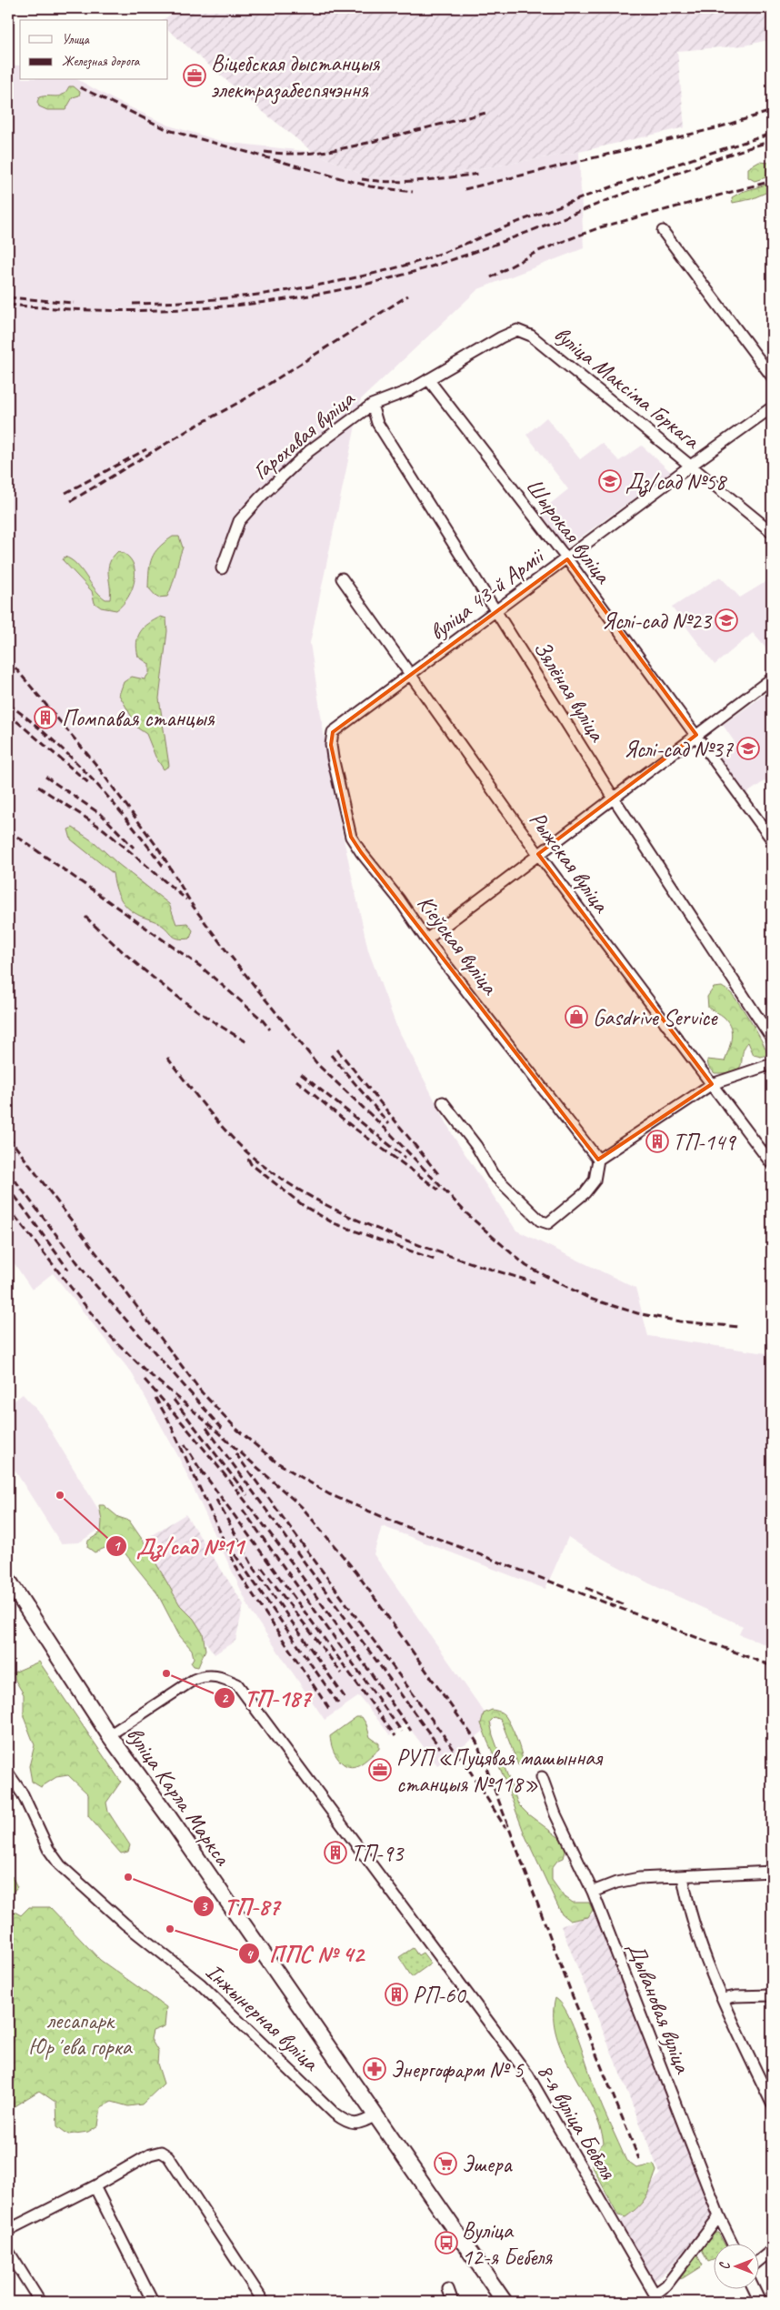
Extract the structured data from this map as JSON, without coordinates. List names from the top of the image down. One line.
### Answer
{"streets":{"main road":["вуліца Карла Маркса"],"street":["вуліца Максіма Горкага","Гарохавая вуліца","Шырокая вуліца","вуліца 43-й Арміі","Зялёная вуліца","Рыжская вуліца","Кіеўская вуліца","Дывановая вуліца","Інжынерная вуліца","8-я вуліца Бебеля"]},"crossings":[["вуліца Максіма Горкага","Гарохавая вуліца"],["вуліца Максіма Горкага","вуліца 43-й Арміі"],["Гарохавая вуліца","Шырокая вуліца"],["Гарохавая вуліца","Зялёная вуліца"],["Шырокая вуліца","вуліца 43-й Арміі"],["вуліца 43-й Арміі","Зялёная вуліца"],["вуліца 43-й Арміі","Рыжская вуліца"],["вуліца 43-й Арміі","Кіеўская вуліца"],["вуліца Карла Маркса","Інжынерная вуліца"],["вуліца Карла Маркса","8-я вуліца Бебеля"]],"parks":["лесапарк Юрʼева горка"],"places":{"office":["Віцебская дыстанцыя электразабеспячэння","РУП «Пуцявая машынная станцыя №118»"],"school or university":["Дз/сад №58","Яслі-сад №23","Яслі-сад №37"],"building":["Помпавая станцыя","ТП-149","ТП-93","РП-60"],"shop":["Gasdrive Service"],"other":["Дз/сад №11","ТП-187","ТП-87","ППС № 42"],"pharmacy":["Энергофарм № 5"],"supermarket":["Эшера"],"bus stop":["Вуліца 12-я Бебеля"]},"legend":["Улица","Железная дорога"],"north":"left"}
